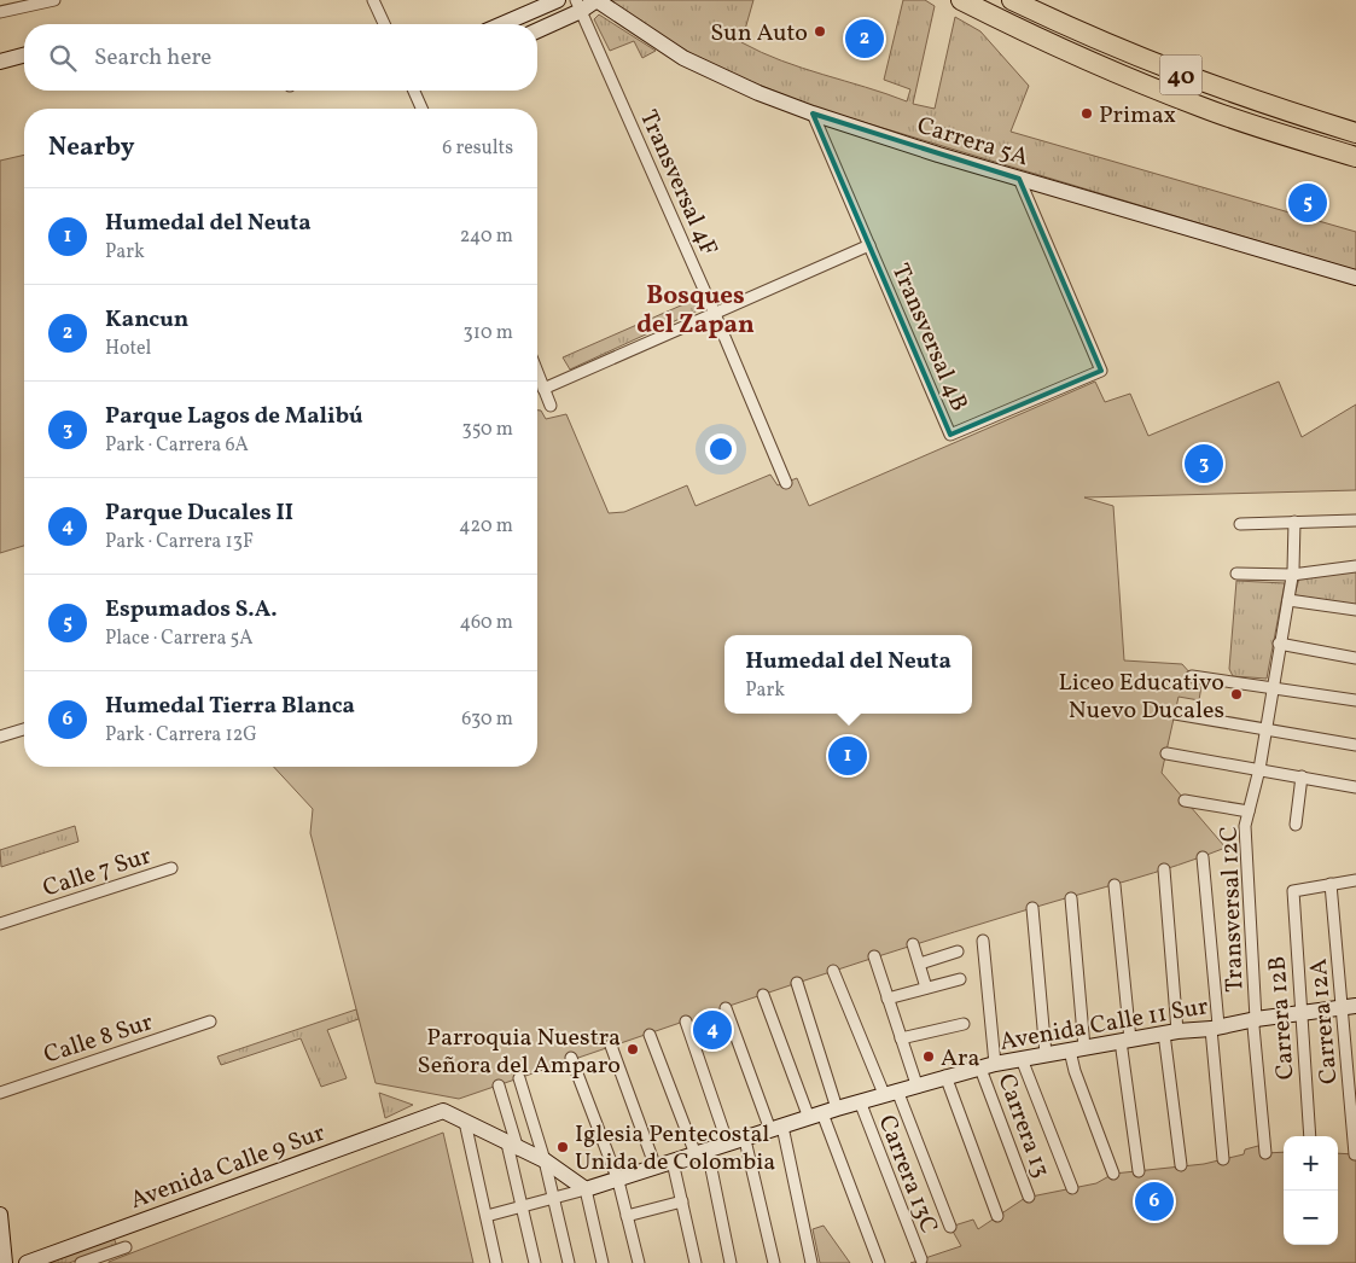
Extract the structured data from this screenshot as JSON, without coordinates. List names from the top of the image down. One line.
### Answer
{"streets":{"highway":["40"],"street":["Carrera 5A","Transversal 4F","Transversal 4B","Calle 7 Sur","Transversal 12C","Carrera 12B","Carrera 12A","Avenida Calle 11 Sur","Calle 8 Sur","Carrera 13","Avenida Calle 9 Sur","Carrera 13C"]},"crossings":[["Carrera 5A","Transversal 4B"],["Transversal 12C","Avenida Calle 11 Sur"],["Carrera 12B","Carrera 12A"],["Carrera 12B","Avenida Calle 11 Sur"],["Carrera 12A","Avenida Calle 11 Sur"],["Avenida Calle 11 Sur","Carrera 13"],["Avenida Calle 11 Sur","Carrera 13C"]],"districts":["Bosques del Zapan"],"places":["Sun Auto","Primax","Liceo Educativo Nuevo Ducales","Parroquia Nuestra Señora del Amparo","Ara","Iglesia Pentecostal Unida de Colombia"],"page":{"pins":["2","5","3","1","4","6"],"search":"Search here","heading":["Nearby","6 results"],"list":[{"mark":"1","name":"Humedal del Neuta","note":"Park","value":"240 m"},{"mark":"2","name":"Kancun","note":"Hotel","value":"310 m"},{"mark":"3","name":"Parque Lagos de Malibú","note":"Park · Carrera 6A","value":"350 m"},{"mark":"4","name":"Parque Ducales II","note":"Park · Carrera 13F","value":"420 m"},{"mark":"5","name":"Espumados S.A.","note":"Place · Carrera 5A","value":"460 m"},{"mark":"6","name":"Humedal Tierra Blanca","note":"Park · Carrera 12G","value":"630 m"}],"popup":["Humedal del Neuta","Park"],"map_buttons":["+","−"]}}
